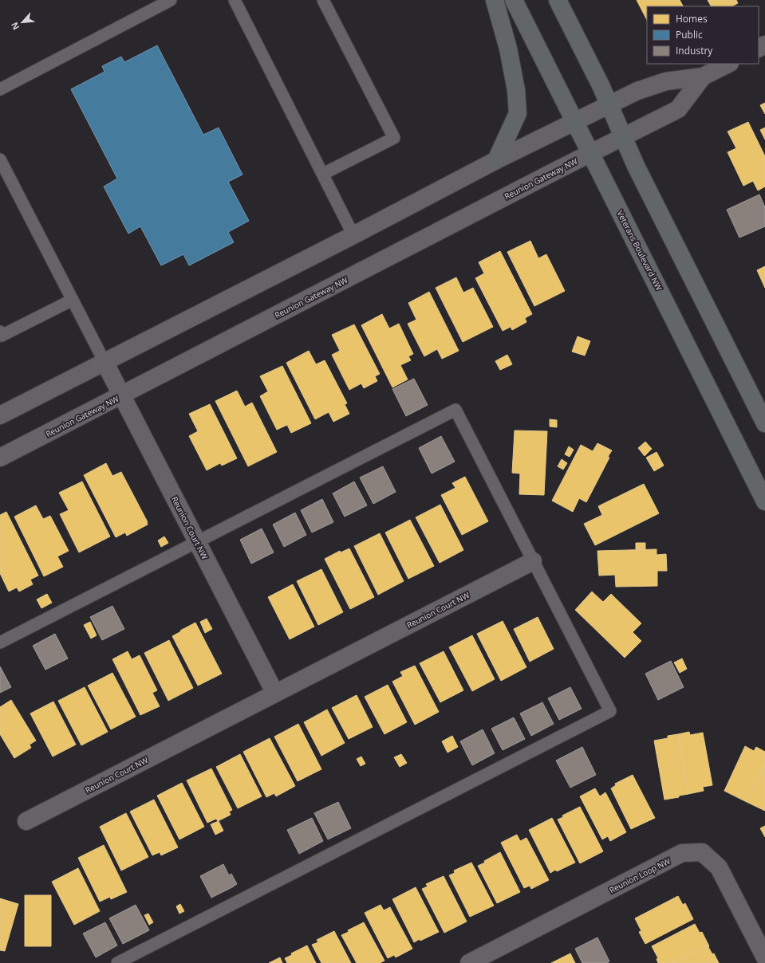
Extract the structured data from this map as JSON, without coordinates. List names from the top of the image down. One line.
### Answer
{"streets":{"main road":["Veterans Boulevard NW"],"street":["Reunion Gateway NW","Reunion Court NW","Reunion Loop NW"]},"crossings":[["Reunion Gateway NW","Veterans Boulevard NW"],["Reunion Gateway NW","Reunion Court NW"]],"legend":["Homes","Public","Industry"],"north":"bottom left"}
